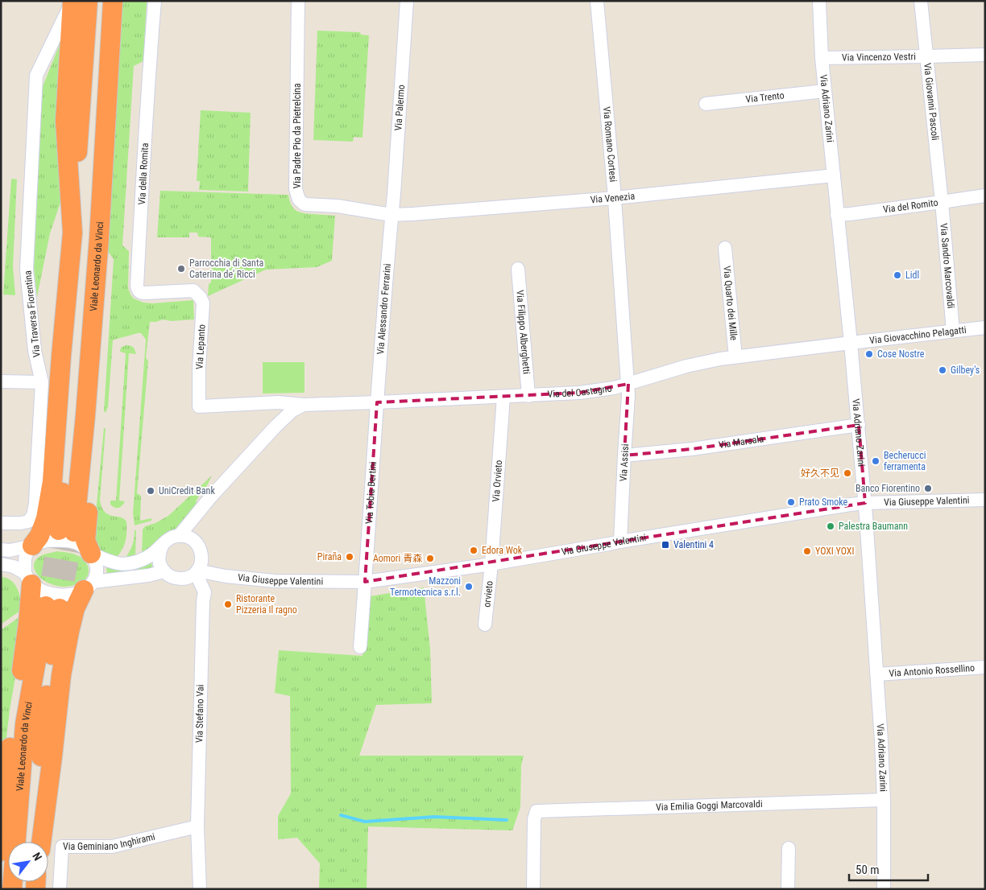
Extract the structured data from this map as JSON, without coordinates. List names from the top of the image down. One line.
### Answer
{"streets":{"highway":["Viale Leonardo da Vinci"],"street":["Via Vincenzo Vestri","Via Trento","Via Giovanni Pascoli","Via Palermo","Via Adriano Zarini","Via Padre Pio da Pietrelcina","Via Romano Cortesi","Via della Romita","Via Venezia","Via del Romito","Via Sandro Marcovaldi","Via Quarto dei Mille","Via Alessandro Ferrarini","Via Traversa Fiorentina","Via Filippo Alberghetti","Via Giovacchino Pelagatti","Via Lepanto","Via del Castagno","Via Marsala","Via Assisi","Via Orvieto","Via Tobia Bertini","Via Giuseppe Valentini","orvieto","Via Antonio Rossellino","Via Stefano Vai","Via Emilia Goggi Marcovaldi","Via Geminiano Inghirami"]},"crossings":[["Via Vincenzo Vestri","Via Giovanni Pascoli"],["Via Vincenzo Vestri","Via Adriano Zarini"],["Via Trento","Via Adriano Zarini"],["Via Giovanni Pascoli","Via del Romito"],["Via Giovanni Pascoli","Via Sandro Marcovaldi"],["Via Palermo","Via Padre Pio da Pietrelcina"],["Via Palermo","Via Venezia"],["Via Palermo","Via Alessandro Ferrarini"],["Via Adriano Zarini","Via Venezia"],["Via Adriano Zarini","Via del Romito"],["Via Adriano Zarini","Via Giovacchino Pelagatti"],["Via Adriano Zarini","Via del Castagno"],["Via Adriano Zarini","Via Marsala"],["Via Adriano Zarini","Via Giuseppe Valentini"],["Via Adriano Zarini","Via Antonio Rossellino"],["Via Adriano Zarini","Via Emilia Goggi Marcovaldi"],["Via Padre Pio da Pietrelcina","Via Venezia"],["Via Padre Pio da Pietrelcina","Via Alessandro Ferrarini"],["Via Romano Cortesi","Via Venezia"],["Via Romano Cortesi","Via del Castagno"],["Via Romano Cortesi","Via Assisi"],["Via della Romita","Via Lepanto"],["Via Venezia","Via Alessandro Ferrarini"],["Via del Romito","Via Sandro Marcovaldi"],["Via Sandro Marcovaldi","Via Giovacchino Pelagatti"],["Via Quarto dei Mille","Via del Castagno"],["Via Alessandro Ferrarini","Via del Castagno"],["Via Alessandro Ferrarini","Via Tobia Bertini"],["Via Filippo Alberghetti","Via del Castagno"],["Via Giovacchino Pelagatti","Via del Castagno"],["Via Lepanto","Via del Castagno"],["Via del Castagno","Via Assisi"],["Via del Castagno","Via Orvieto"],["Via del Castagno","Via Tobia Bertini"],["Via Marsala","Via Assisi"],["Via Assisi","Via Giuseppe Valentini"],["Via Orvieto","Via Giuseppe Valentini"],["Via Orvieto","orvieto"],["Via Tobia Bertini","Via Giuseppe Valentini"],["Via Giuseppe Valentini","orvieto"],["Via Stefano Vai","Via Geminiano Inghirami"]],"places":{"other":["Parrocchia di Santa Caterina de' Ricci","Lidl","Cose Nostre","Gilbey's","Becherucci ferramenta","好久不见","Banco Fiorentino","UniCredit Bank","Prato Smoke","Palestra Baumann","Edora Wok","YOXI YOXI","Piraña","Aomori 青森","Mazzoni Termotecnica s.r.l.","Ristorante Pizzeria Il ragno"],"transit":["Valentini 4"]},"scale_bar":"50 m","north":"top right"}
